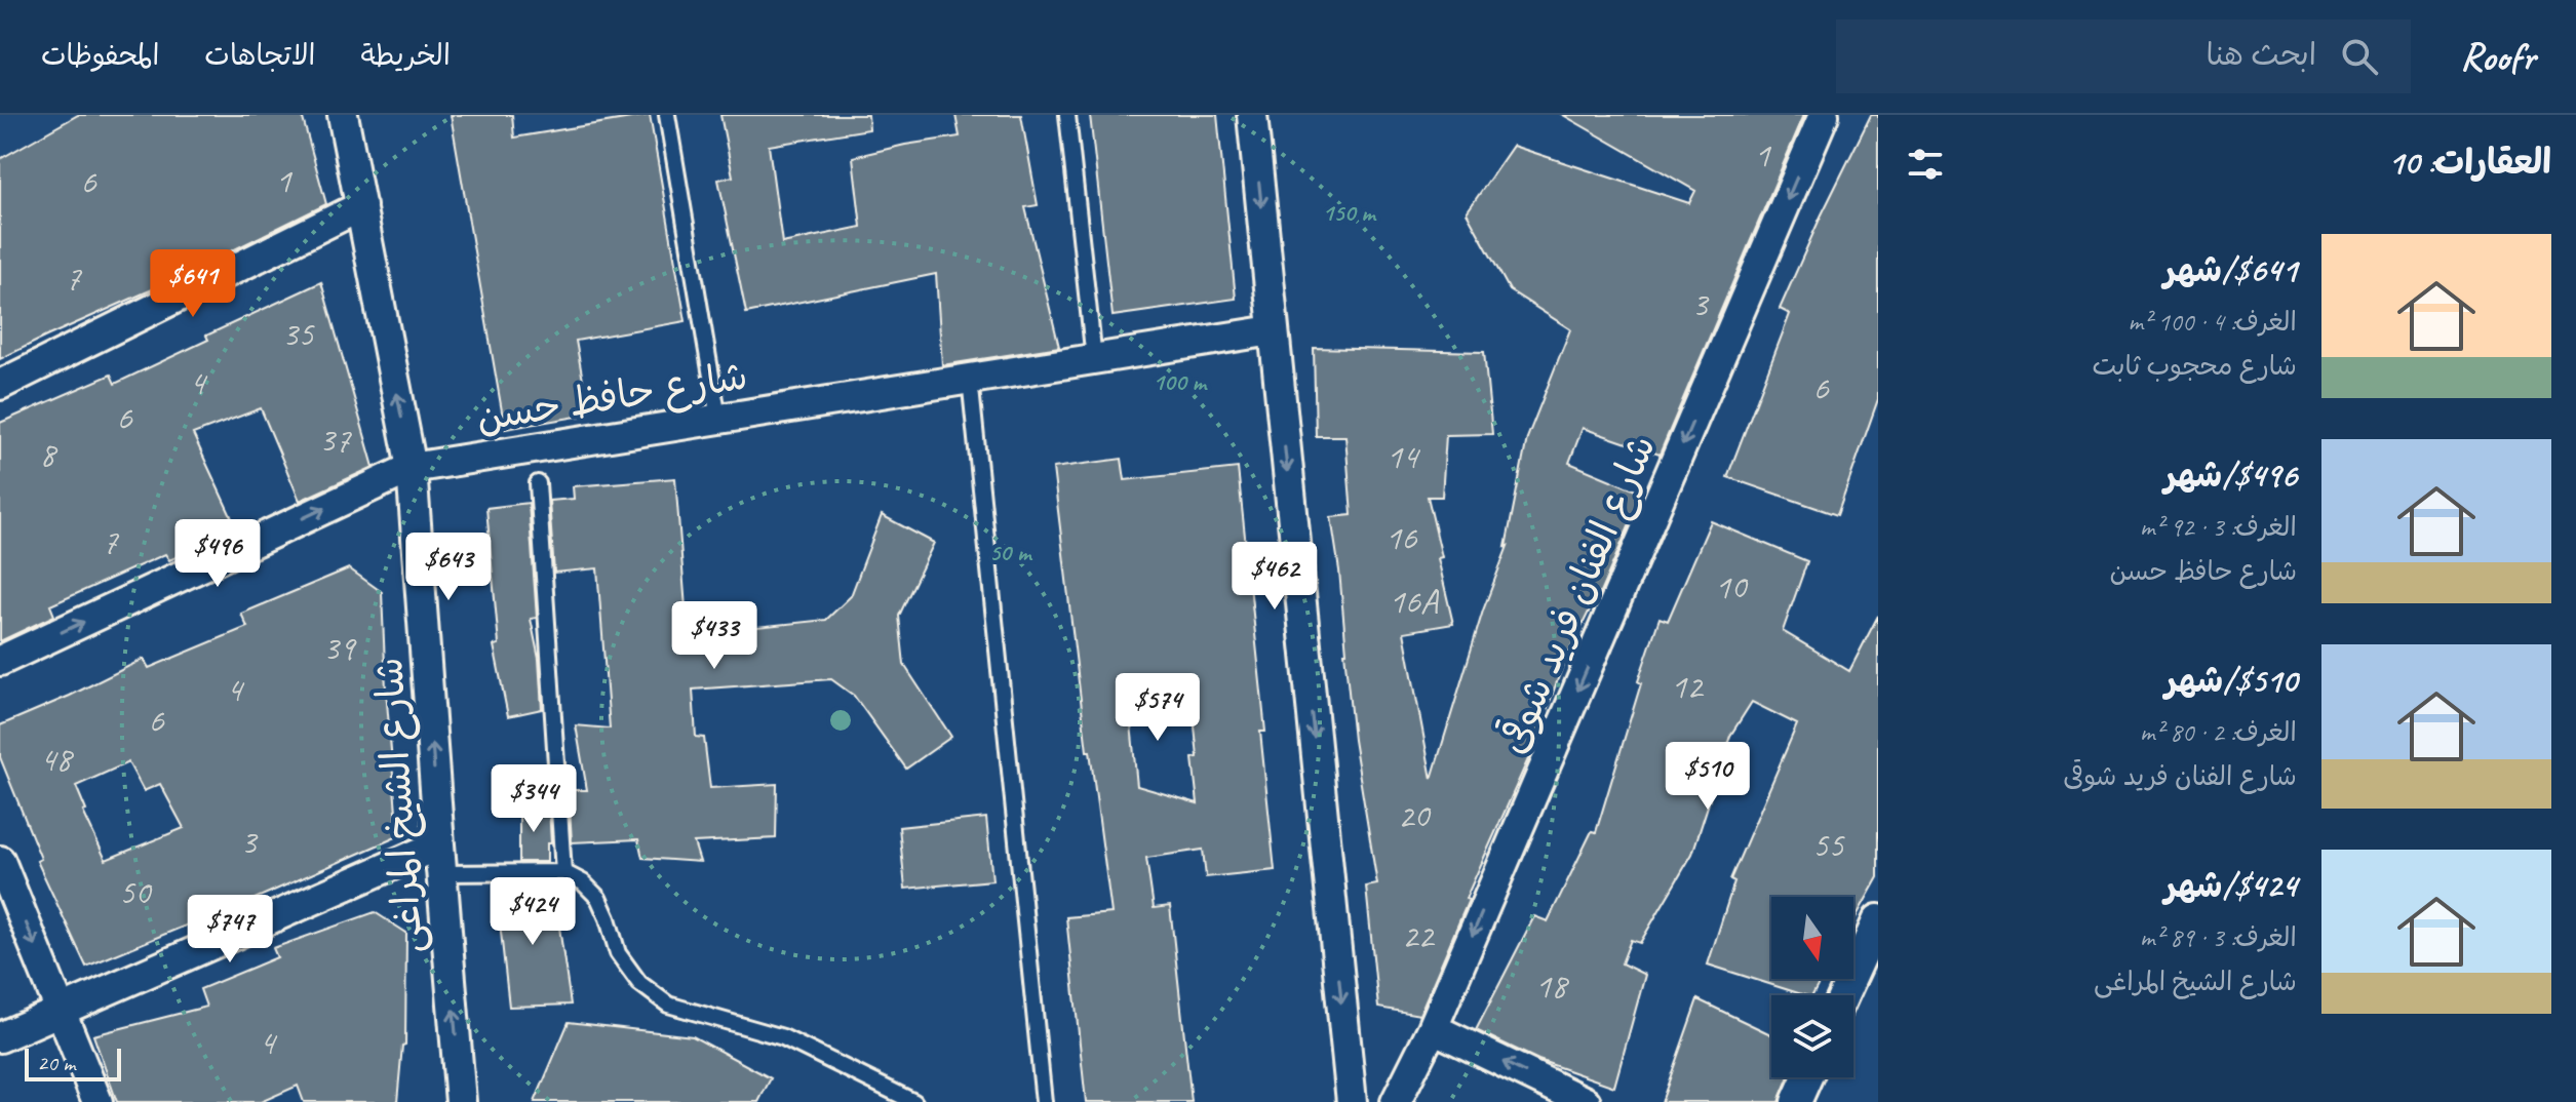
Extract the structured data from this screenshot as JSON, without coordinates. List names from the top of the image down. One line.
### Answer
{"streets":{"street":["شارع حافظ حسن","شارع الفنان فريد شوقى","شارع الشيخ المراغى"]},"crossings":[["شارع حافظ حسن","شارع الشيخ المراغى"]],"one_way":["شارع الفنان فريد شوقى","شارع الشيخ المراغى"],"house_numbers":["1","1","6","7","3","35","4","6","6","37","8","14","16","7","10","16A","39","12","4","6","48","20","3","55","50","22","18","4"],"scale_bar":"20 m","north":"bottom","page":{"header":"Roofr","search":"ابحث هنا","nav":["الخريطة","الاتجاهات","المحفوظات"],"heading":"العقارات: 10","list":[{"name":"$641/شهر","note":"الغرف: 4 · 100 m² · شارع محجوب ثابت"},{"name":"$496/شهر","note":"الغرف: 3 · 92 m² · شارع حافظ حسن"},{"name":"$510/شهر","note":"الغرف: 2 · 80 m² · شارع الفنان فريد شوقى"},{"name":"$424/شهر","note":"الغرف: 3 · 89 m² · شارع الشيخ المراغى"}],"price":["$641","$496","$643","$462","$433","$574","$510","$344","$424","$747"],"scale":"20 m"},"rings":["150 m","100 m","50 m"]}
